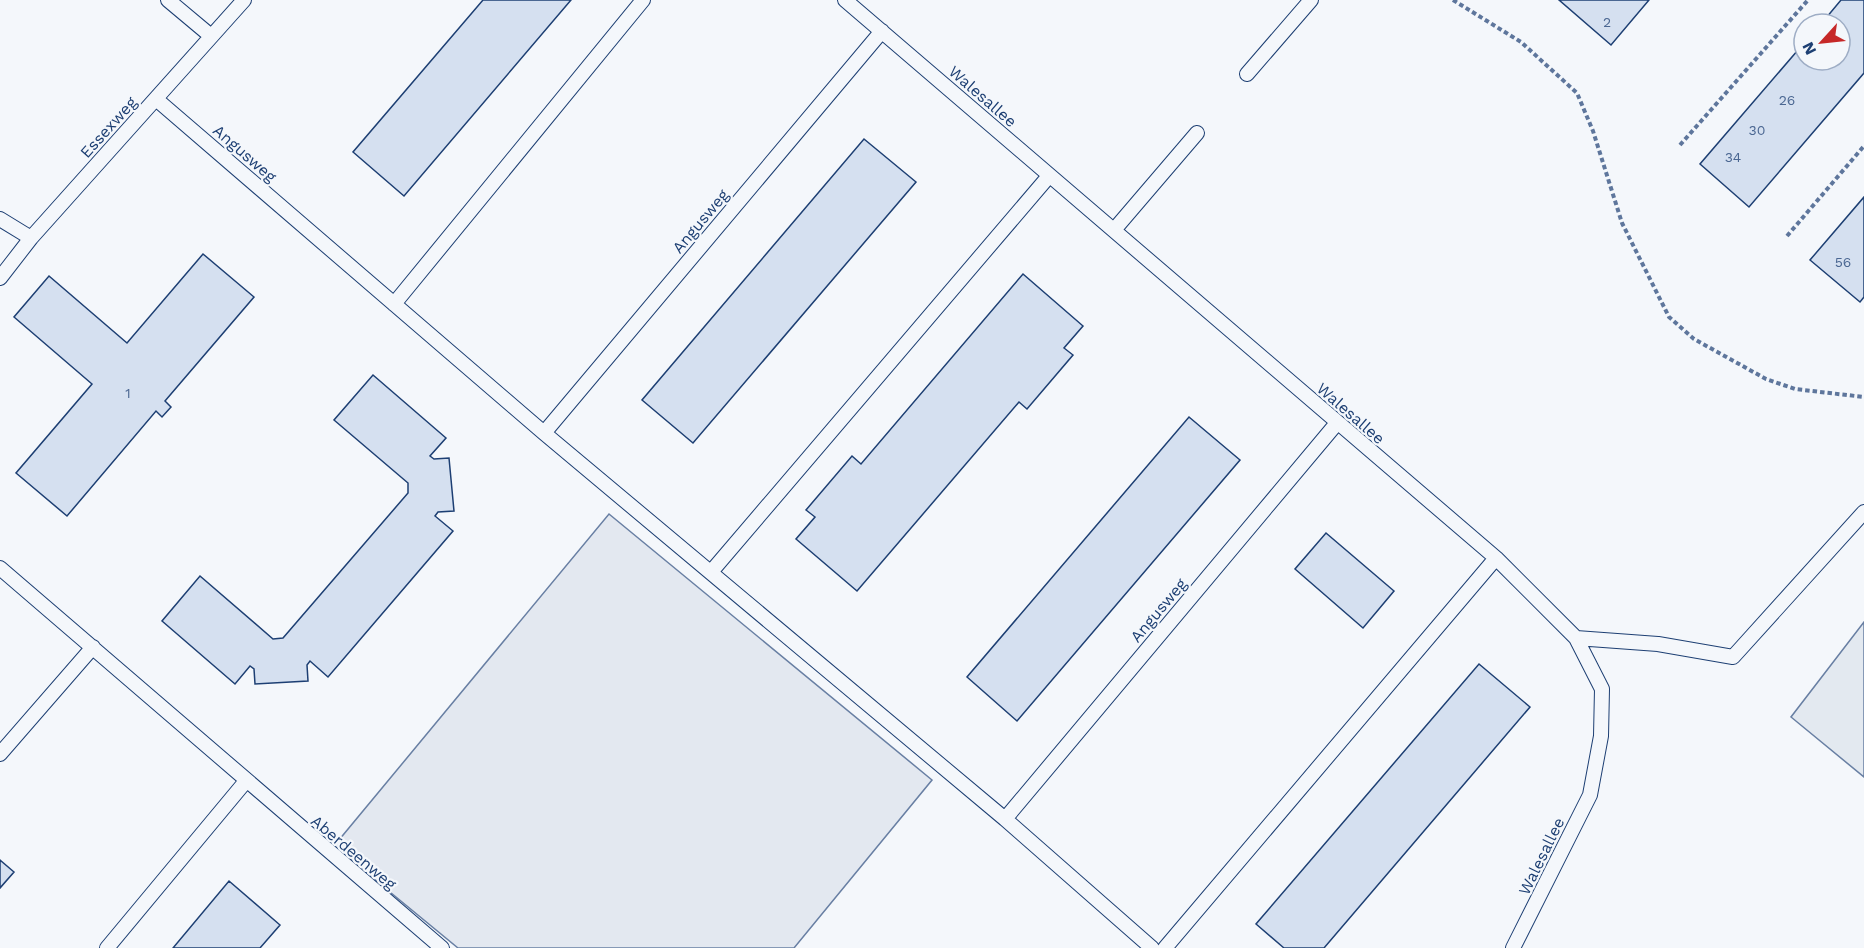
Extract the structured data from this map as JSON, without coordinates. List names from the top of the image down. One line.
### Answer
{"streets":{"lane":["Walesallee","Essexweg","Angusweg","Aberdeenweg"]},"crossings":[["Walesallee","Angusweg"],["Essexweg","Angusweg"]],"house_numbers":["2","26","30","34","56","1"],"north":"bottom left"}
